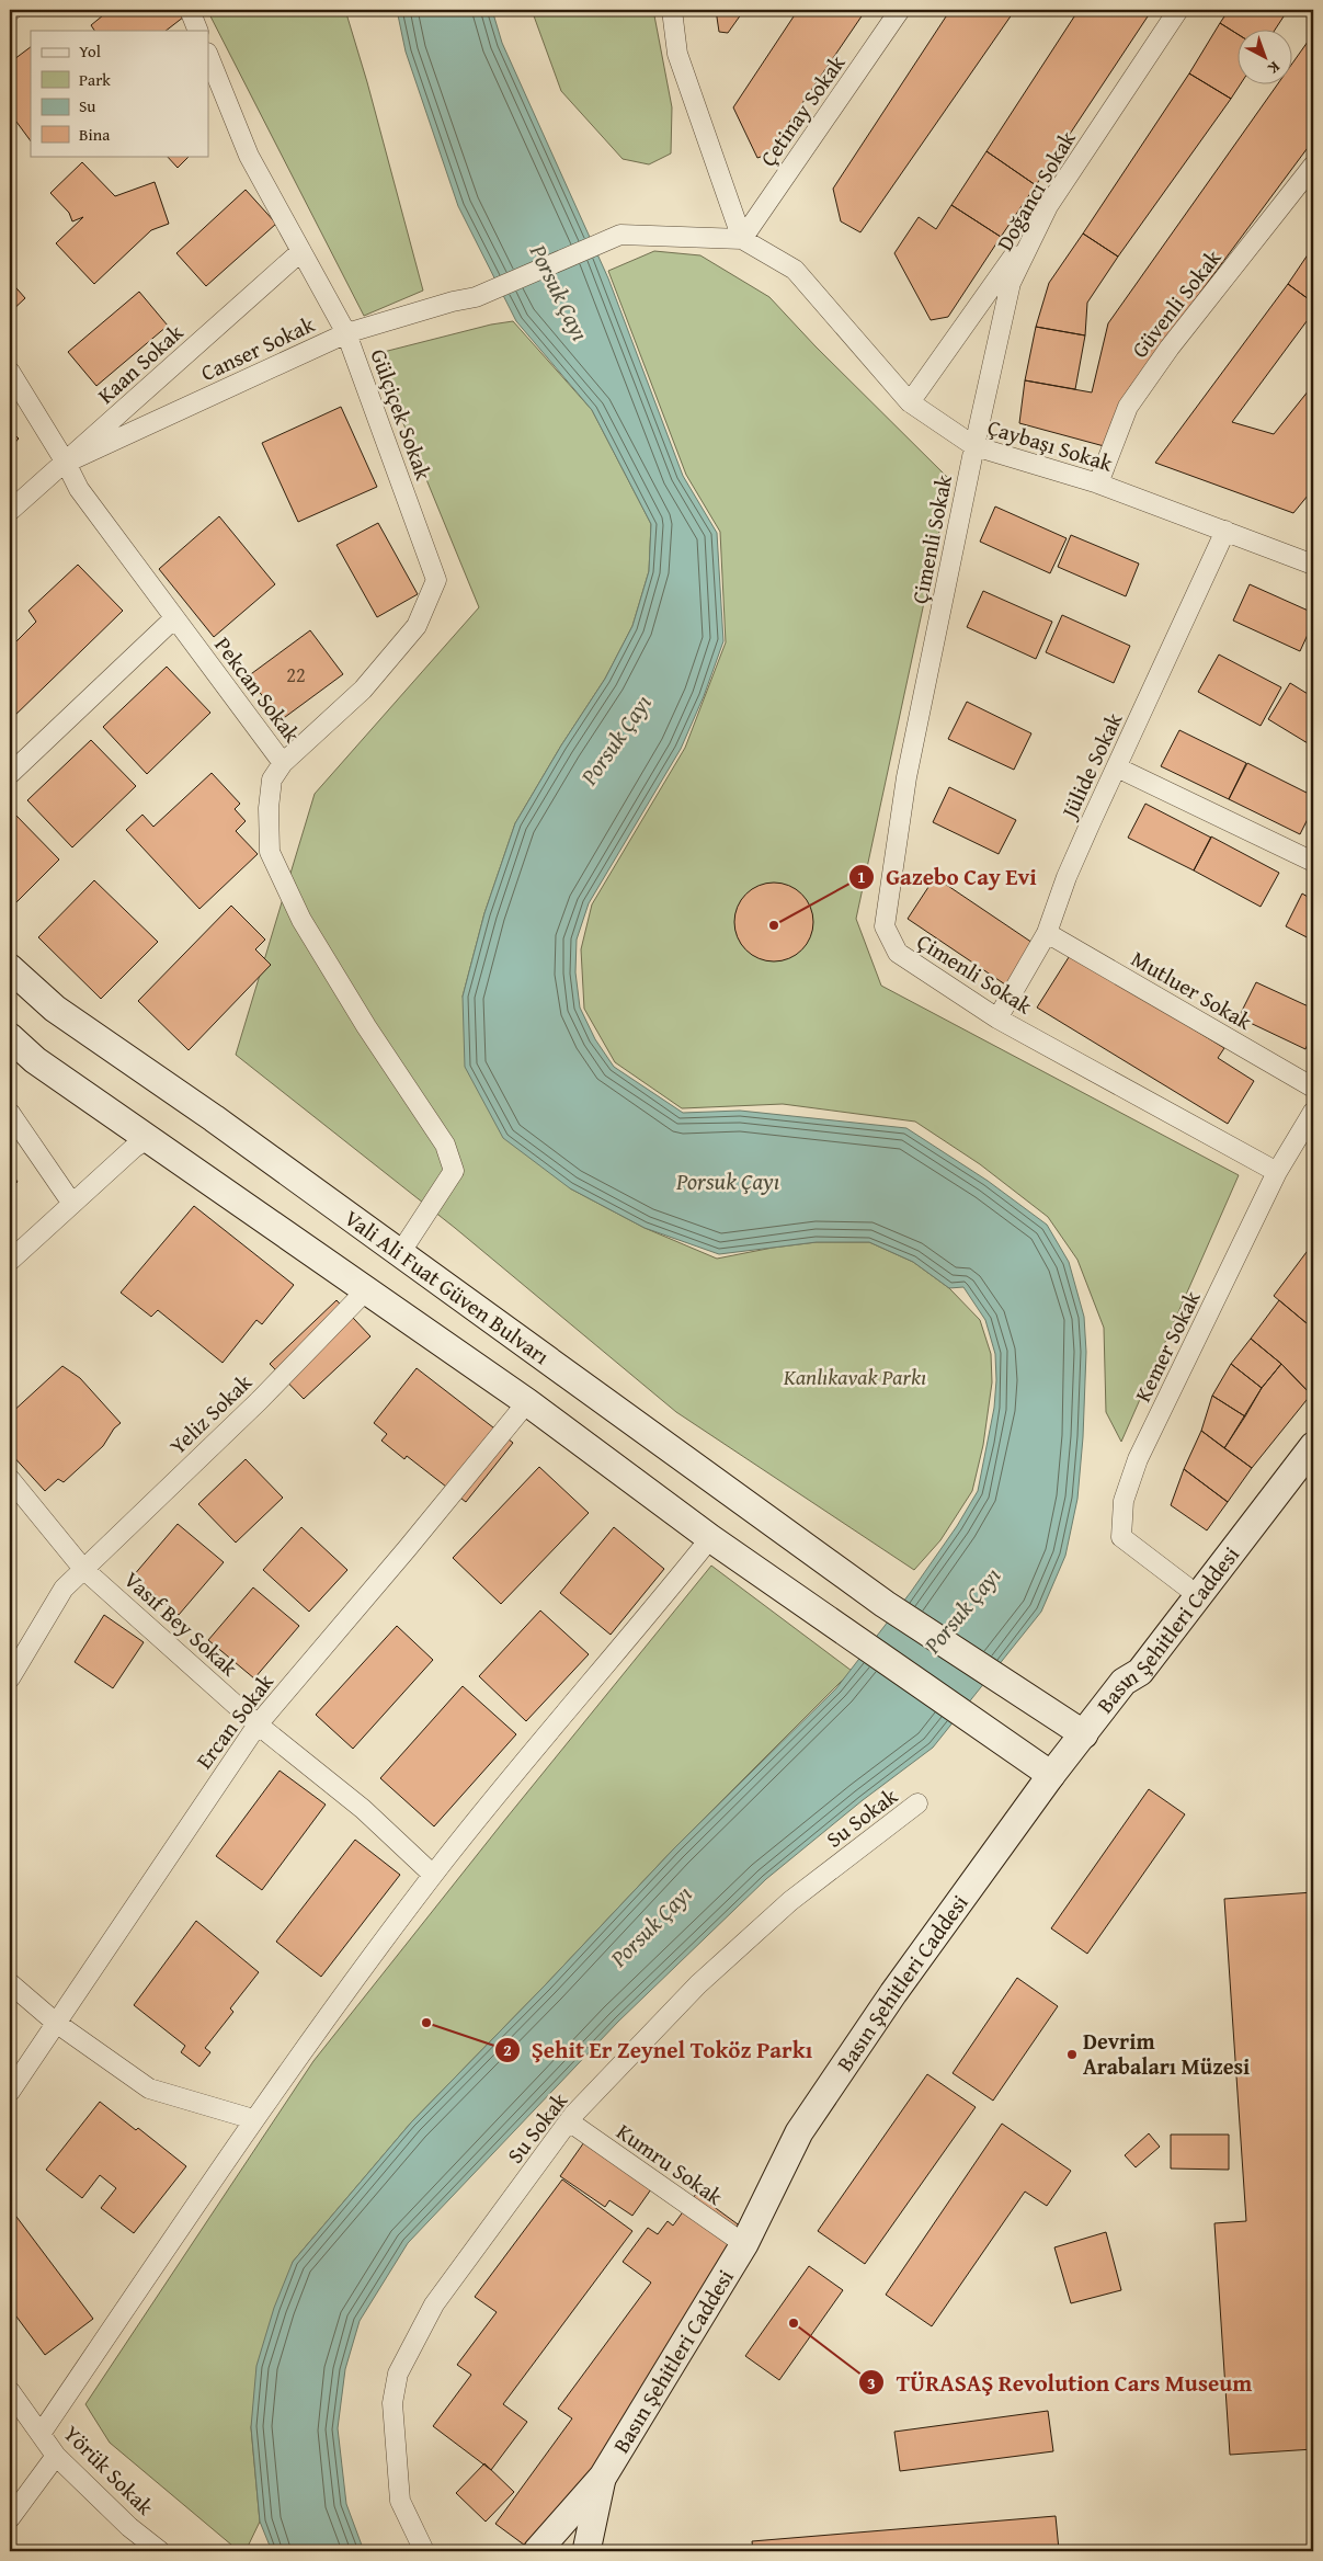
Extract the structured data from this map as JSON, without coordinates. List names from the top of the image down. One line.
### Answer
{"streets":{"main road":["Vali Ali Fuat Güven Bulvarı","Basın Şehitleri Caddesi"],"street":["Çetinay Sokak","Doğancı Sokak","Güvenli Sokak","Canser Sokak","Kaan Sokak","Gülçiçek Sokak","Çaybaşı Sokak","Çimenli Sokak","Pekcan Sokak","Jülide Sokak","Mutluer Sokak","Kemer Sokak","Yeliz Sokak","Vasıf Bey Sokak","Ercan Sokak","Su Sokak","Kumru Sokak","Yörük Sokak"]},"crossings":[["Çetinay Sokak","Canser Sokak"],["Çetinay Sokak","Çaybaşı Sokak"],["Doğancı Sokak","Çaybaşı Sokak"],["Doğancı Sokak","Çimenli Sokak"],["Güvenli Sokak","Çaybaşı Sokak"],["Canser Sokak","Kaan Sokak"],["Canser Sokak","Gülçiçek Sokak"],["Canser Sokak","Çaybaşı Sokak"],["Canser Sokak","Pekcan Sokak"],["Kaan Sokak","Gülçiçek Sokak"],["Kaan Sokak","Pekcan Sokak"],["Gülçiçek Sokak","Pekcan Sokak"],["Çaybaşı Sokak","Çimenli Sokak"],["Çaybaşı Sokak","Jülide Sokak"],["Çimenli Sokak","Jülide Sokak"],["Çimenli Sokak","Kemer Sokak"],["Pekcan Sokak","Vali Ali Fuat Güven Bulvarı"],["Jülide Sokak","Mutluer Sokak"],["Vali Ali Fuat Güven Bulvarı","Yeliz Sokak"],["Vali Ali Fuat Güven Bulvarı","Basın Şehitleri Caddesi"],["Vali Ali Fuat Güven Bulvarı","Ercan Sokak"],["Yeliz Sokak","Vasıf Bey Sokak"],["Vasıf Bey Sokak","Ercan Sokak"],["Basın Şehitleri Caddesi","Kumru Sokak"],["Su Sokak","Kumru Sokak"]],"water":["Porsuk Çayı"],"parks":["Kanlıkavak Parkı"],"places":["Gazebo Cay Evi","Şehit Er Zeynel Toköz Parkı","Devrim Arabaları Müzesi","TÜRASAŞ Revolution Cars Museum"],"house_numbers":["22"],"legend":["Yol","Park","Su","Bina"],"north":"bottom right"}
